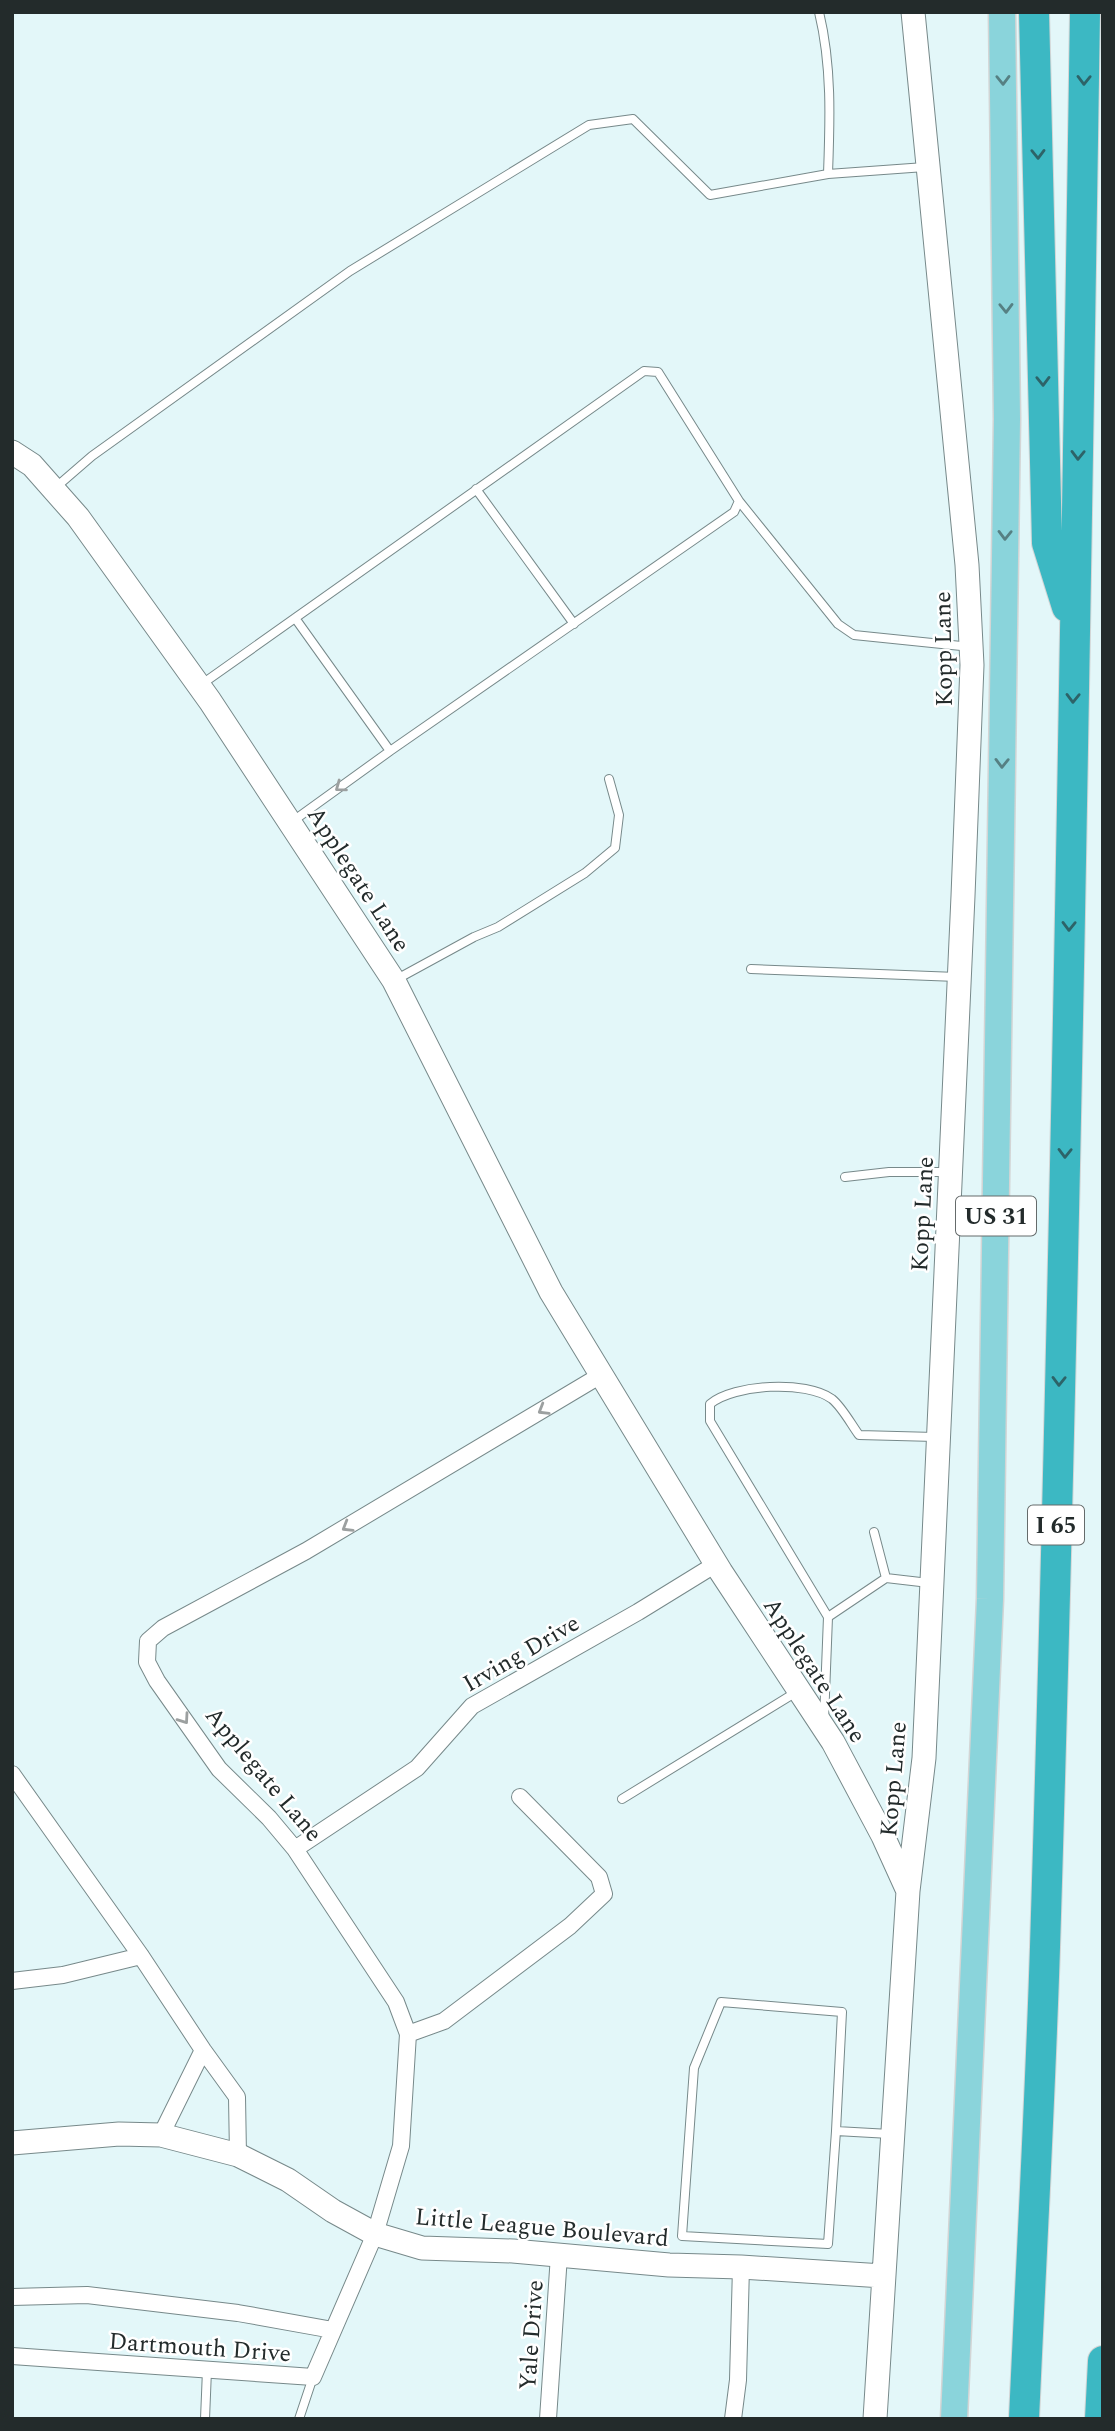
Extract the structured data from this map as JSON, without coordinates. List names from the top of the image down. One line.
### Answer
{"streets":{"highway":["I 65"],"main road":["US 31"],"street":["Kopp Lane","Applegate Lane","Irving Drive","Little League Boulevard","Yale Drive","Dartmouth Drive"]},"crossings":[["Kopp Lane","Applegate Lane"],["Kopp Lane","Little League Boulevard"],["Applegate Lane","Irving Drive"],["Applegate Lane","Little League Boulevard"],["Applegate Lane","Dartmouth Drive"],["Little League Boulevard","Yale Drive"],["Little League Boulevard","Dartmouth Drive"]]}
